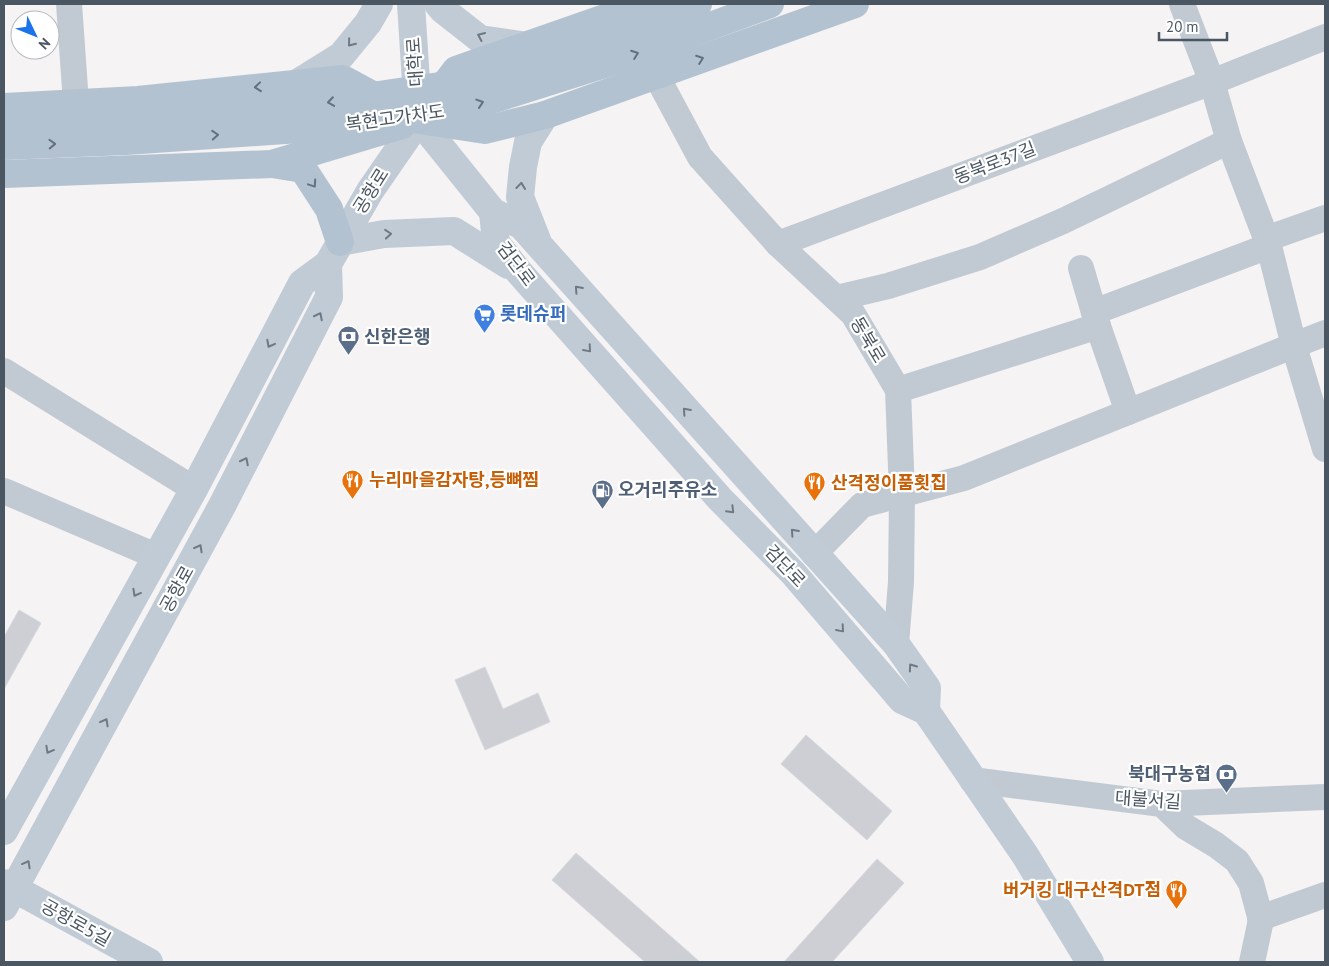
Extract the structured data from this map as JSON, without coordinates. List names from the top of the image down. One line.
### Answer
{"streets":{"main road":["대학로","복현고가차도","공항로","검단로","공항로5길"],"street":["동북로37길","동북로","대불서길"]},"crossings":[["대학로","공항로"],["동북로37길","동북로"],["공항로","공항로5길"],["검단로","동북로"],["검단로","대불서길"]],"places":{"supermarket":["롯데슈퍼"],"bank":["신한은행","북대구농협"],"restaurant":["누리마을감자탕,등뼈찜","산격정이품횟집","버거킹 대구산격DT점"],"fuel station":["오거리주유소"]},"scale_bar":"20 m","north":"bottom right"}
